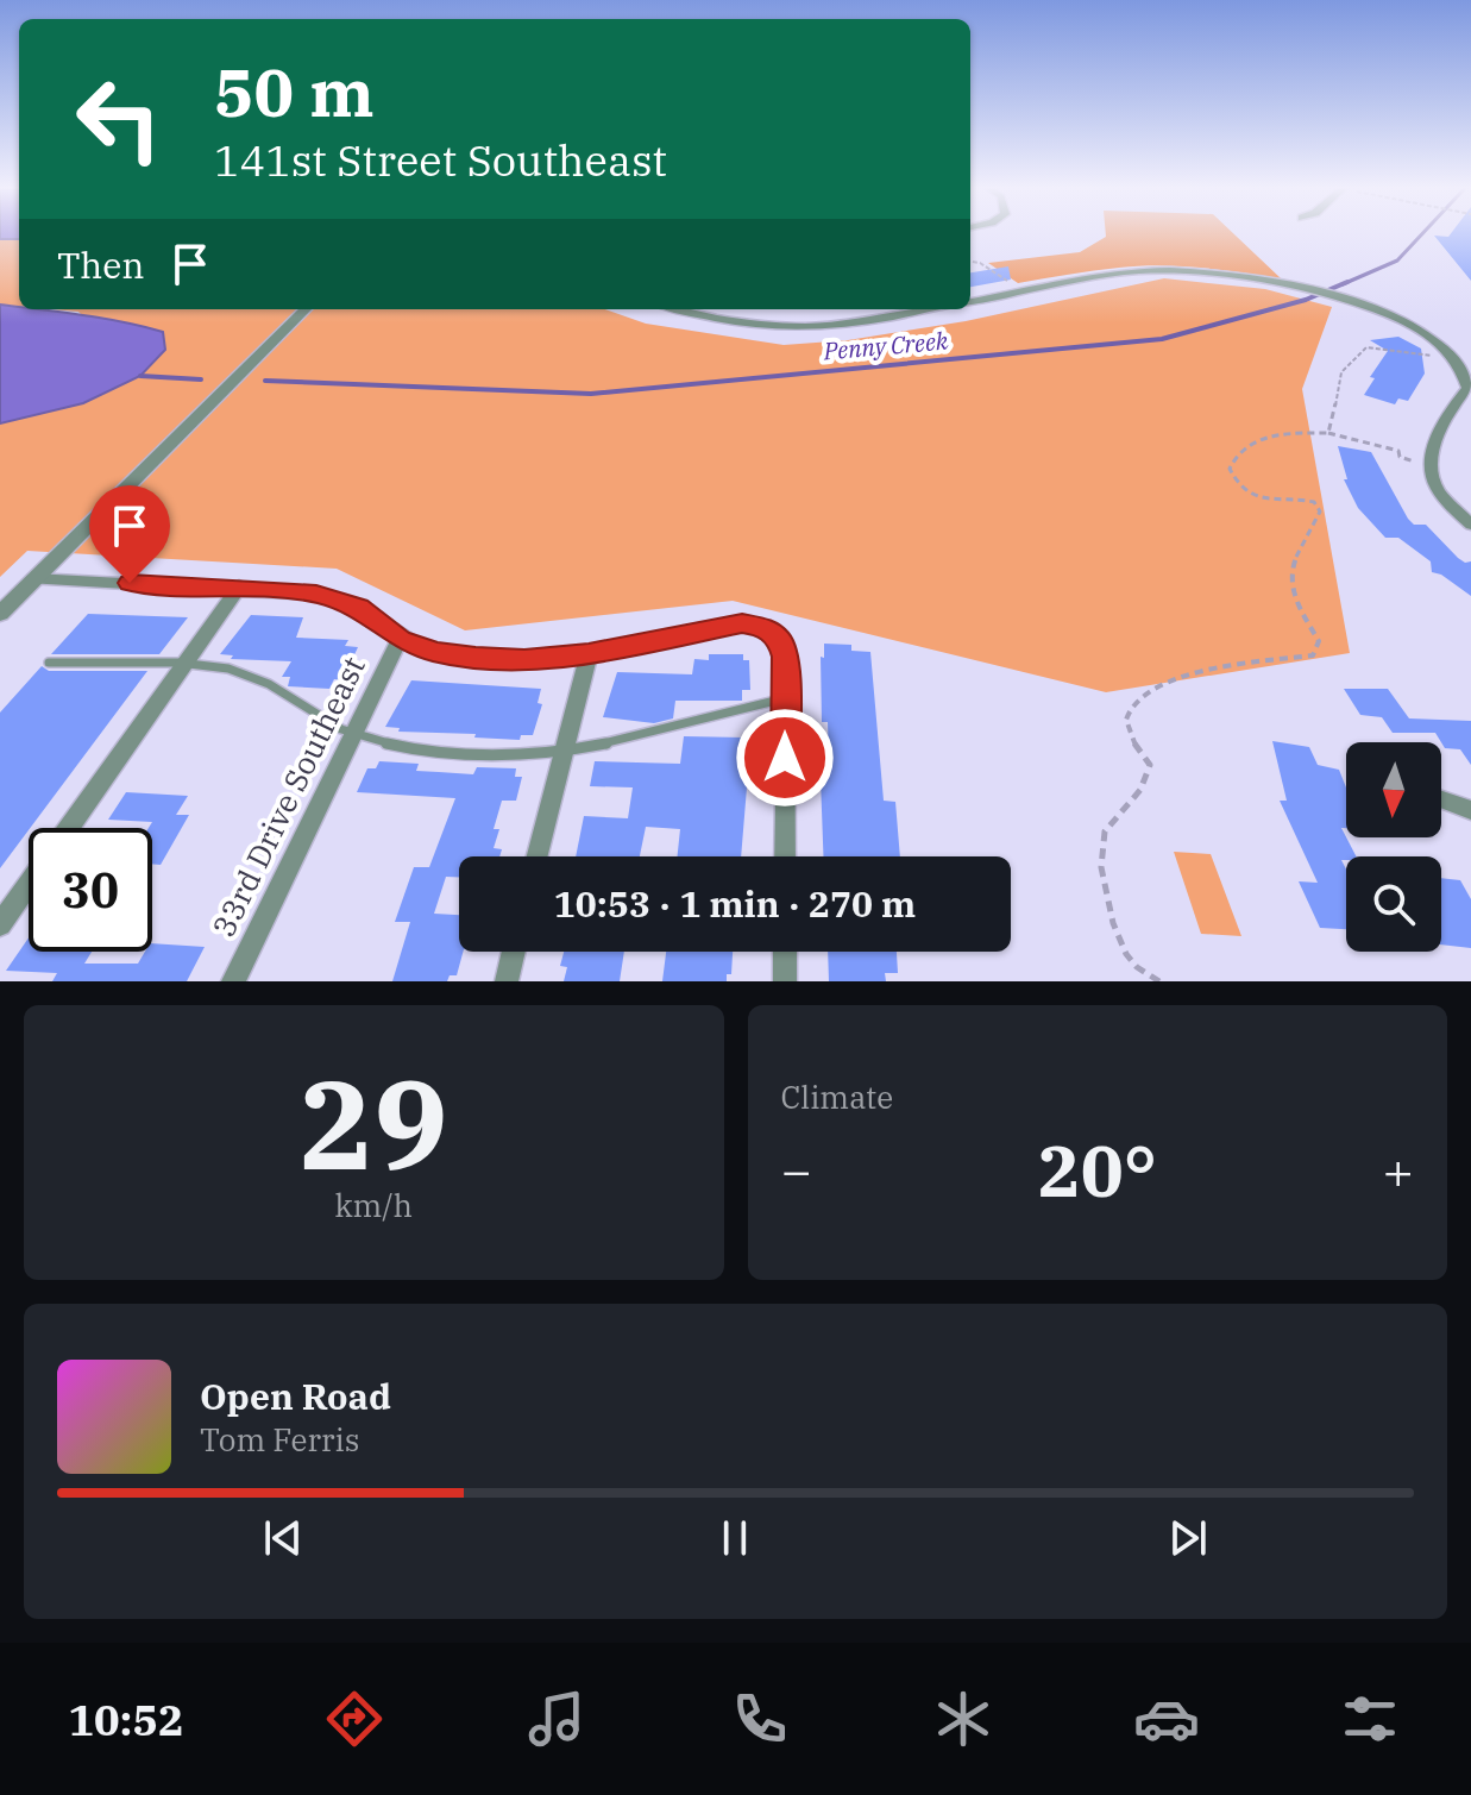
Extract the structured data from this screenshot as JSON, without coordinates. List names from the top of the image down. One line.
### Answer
{"streets":{"street":["33rd Drive Southeast"]},"water":["Penny Creek"],"north":"bottom","page":{"turn":["50 m","141st Street Southeast"],"then":"Then","limit":"30","trip":"10:53 · 1 min · 270 m","tile":[["29","km/h"],"Climate"],"heat":["−","20°","+"],"song":["Open Road","Tom Ferris"],"tabs":"10:52"}}
